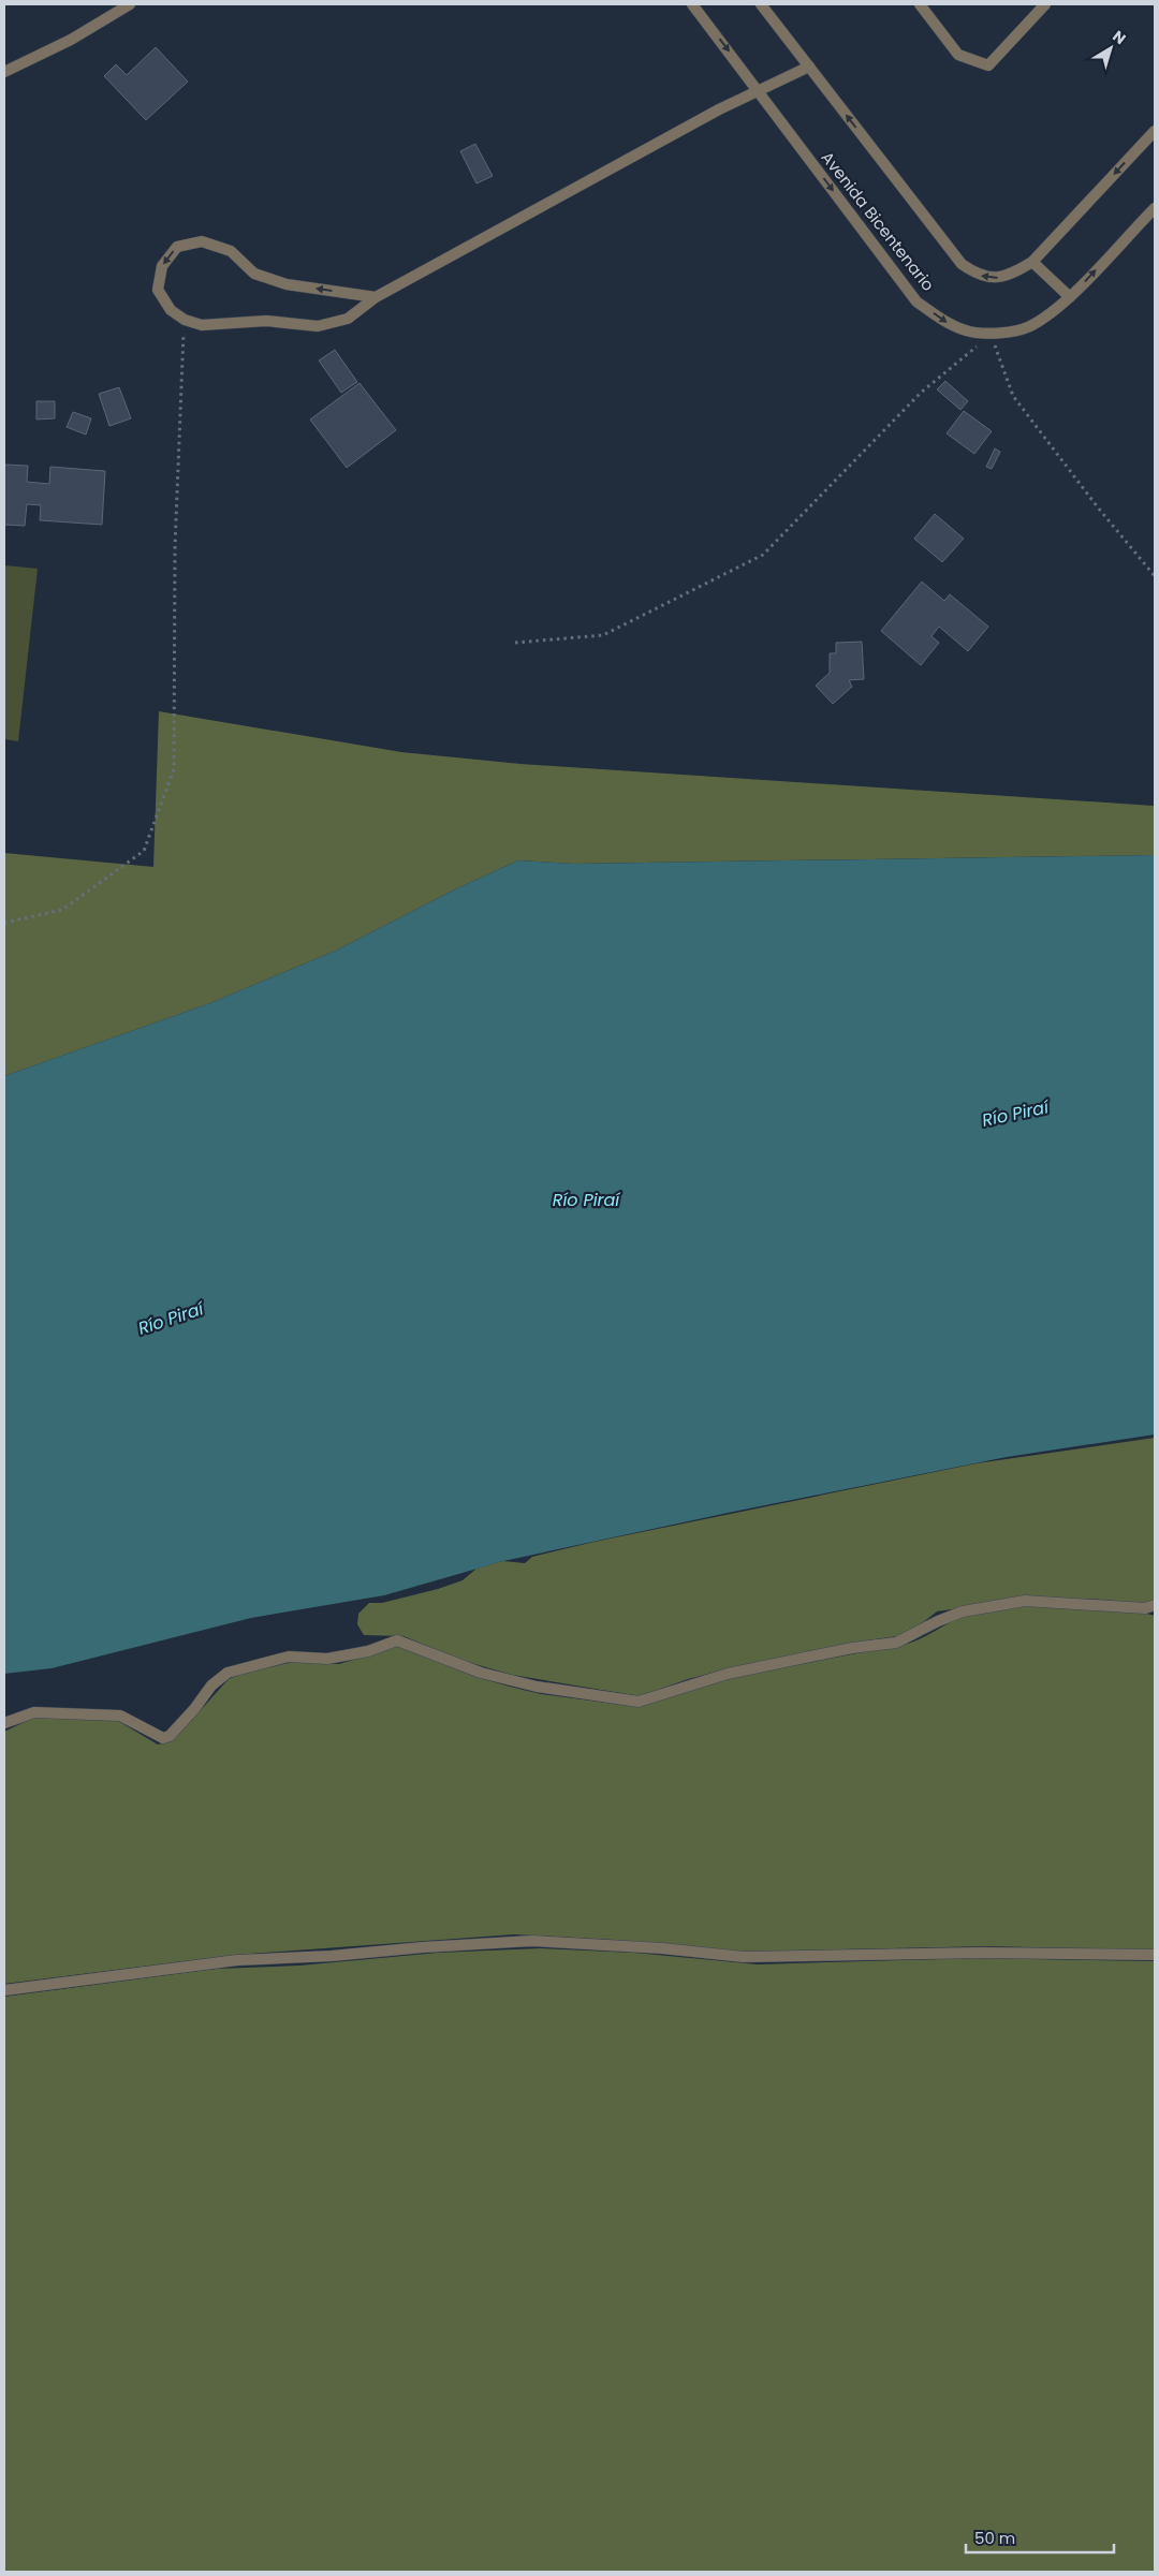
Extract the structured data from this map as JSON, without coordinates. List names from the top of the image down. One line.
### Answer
{"streets":{"street":["Avenida Bicentenario"]},"water":["Río Piraí"],"scale_bar":"50 m","north":"top right"}
